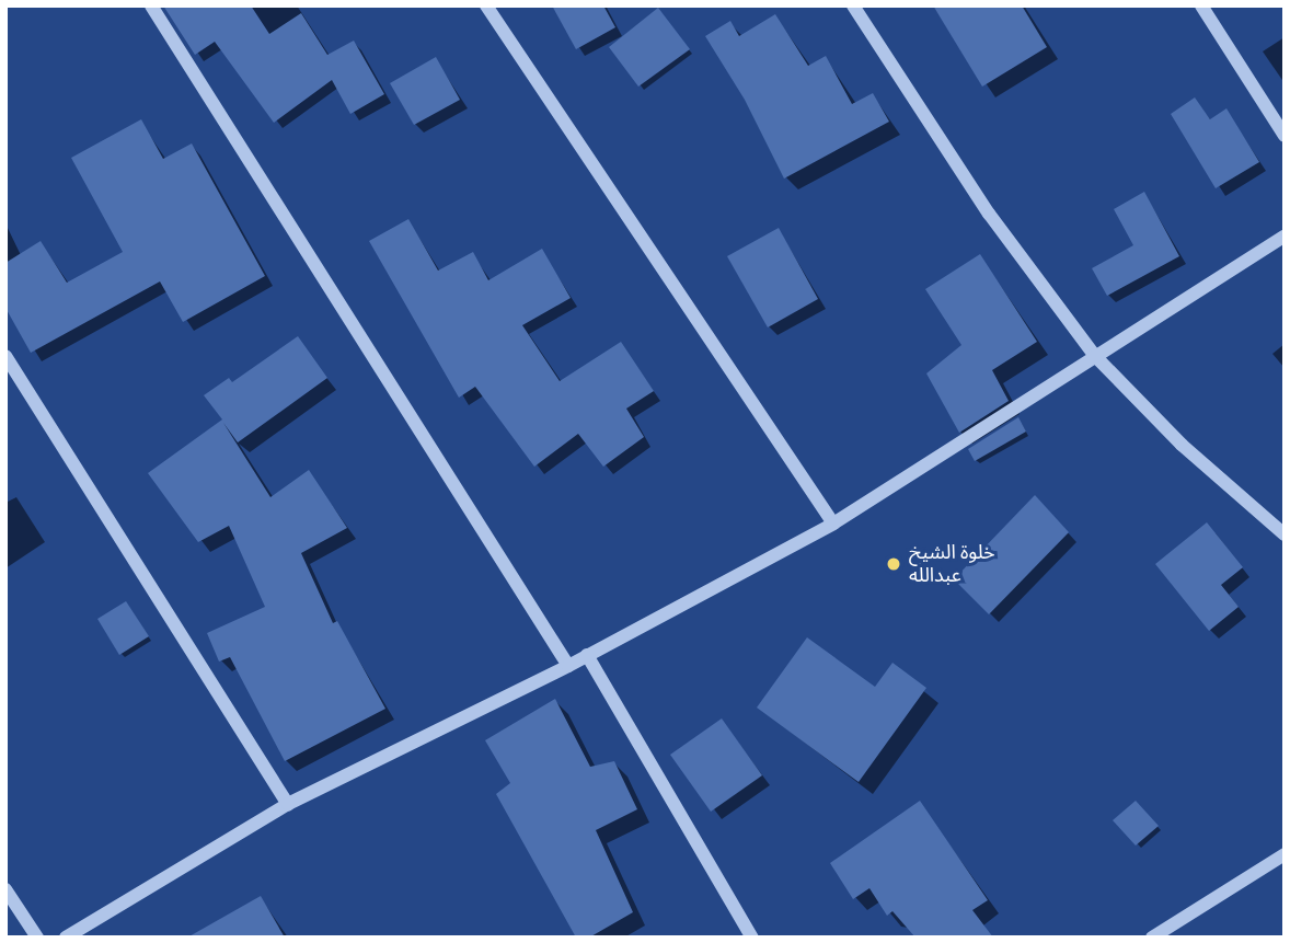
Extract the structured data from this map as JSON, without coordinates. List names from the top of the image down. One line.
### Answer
{"places":["خلوة الشيخ عبدالله"]}
